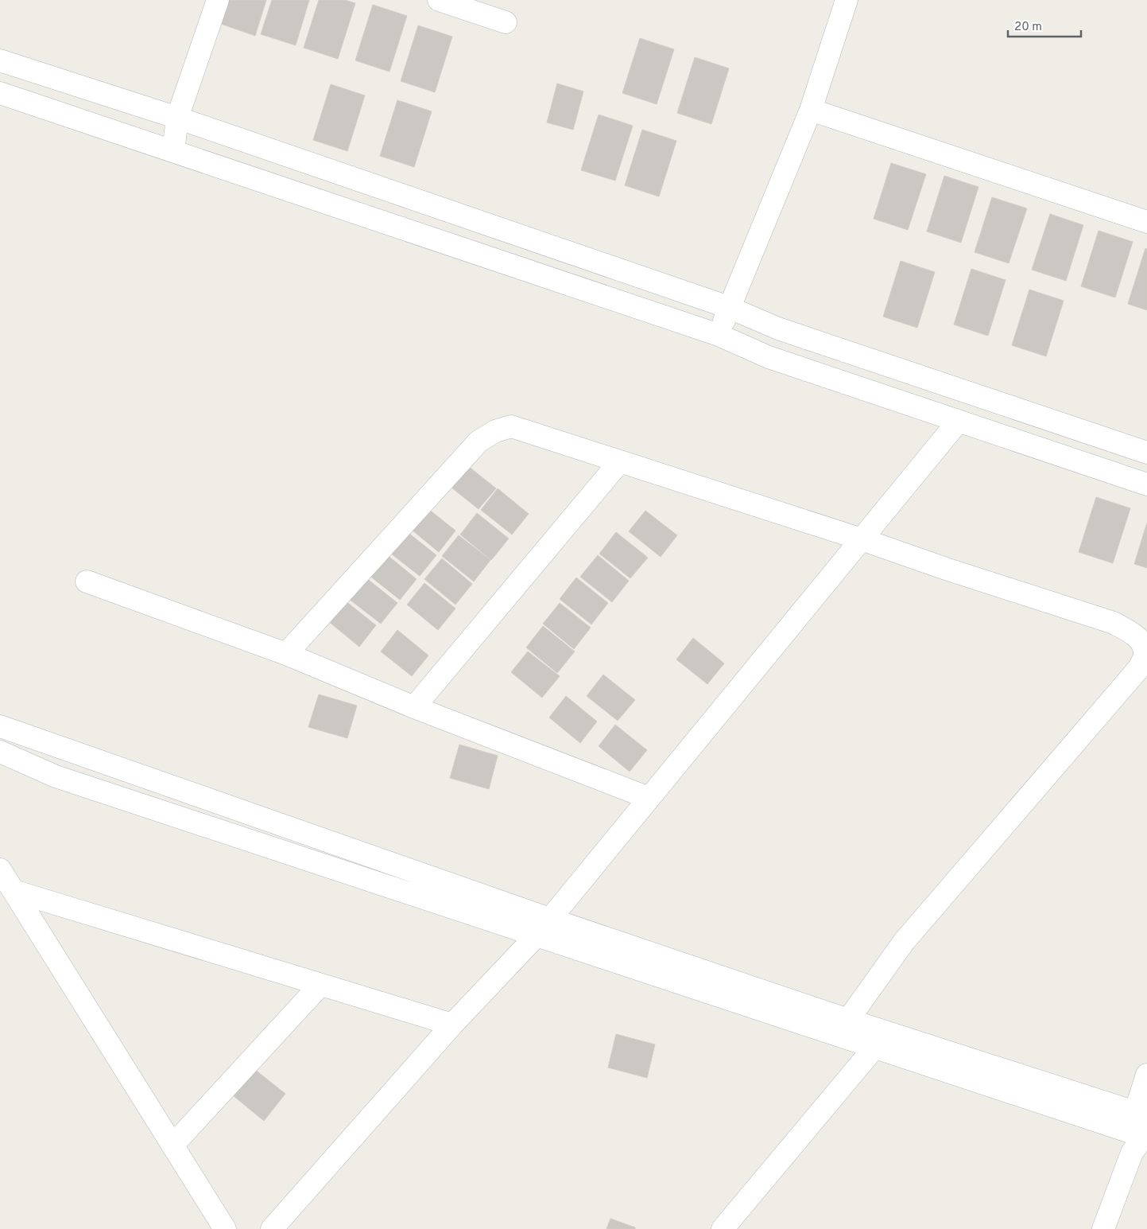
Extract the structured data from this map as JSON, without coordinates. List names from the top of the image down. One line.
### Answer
{"scale_bar":"20 m"}
